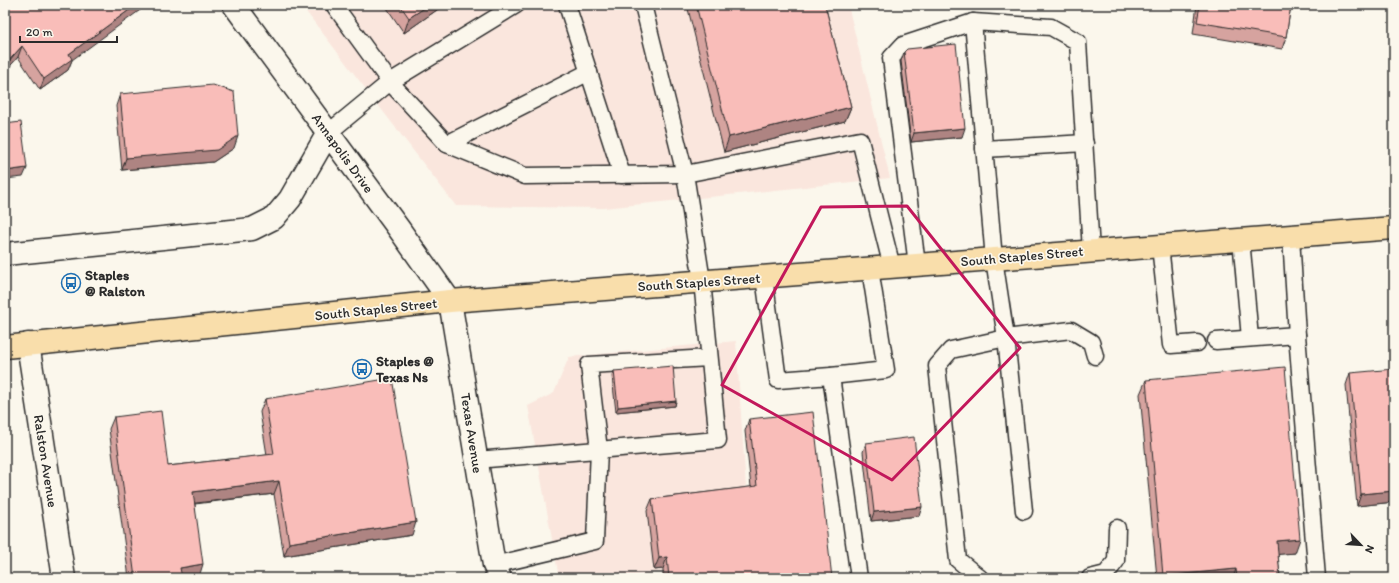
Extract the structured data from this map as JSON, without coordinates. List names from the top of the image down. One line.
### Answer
{"streets":{"main road":["South Staples Street"],"street":["Annapolis Drive","Texas Avenue","Ralston Avenue"]},"crossings":[["Annapolis Drive","South Staples Street"],["Annapolis Drive","Texas Avenue"],["South Staples Street","Texas Avenue"],["South Staples Street","Ralston Avenue"]],"places":{"bus stop":["Staples @ Ralston","Staples @ Texas Ns"]},"scale_bar":"20 m","north":"bottom right"}
